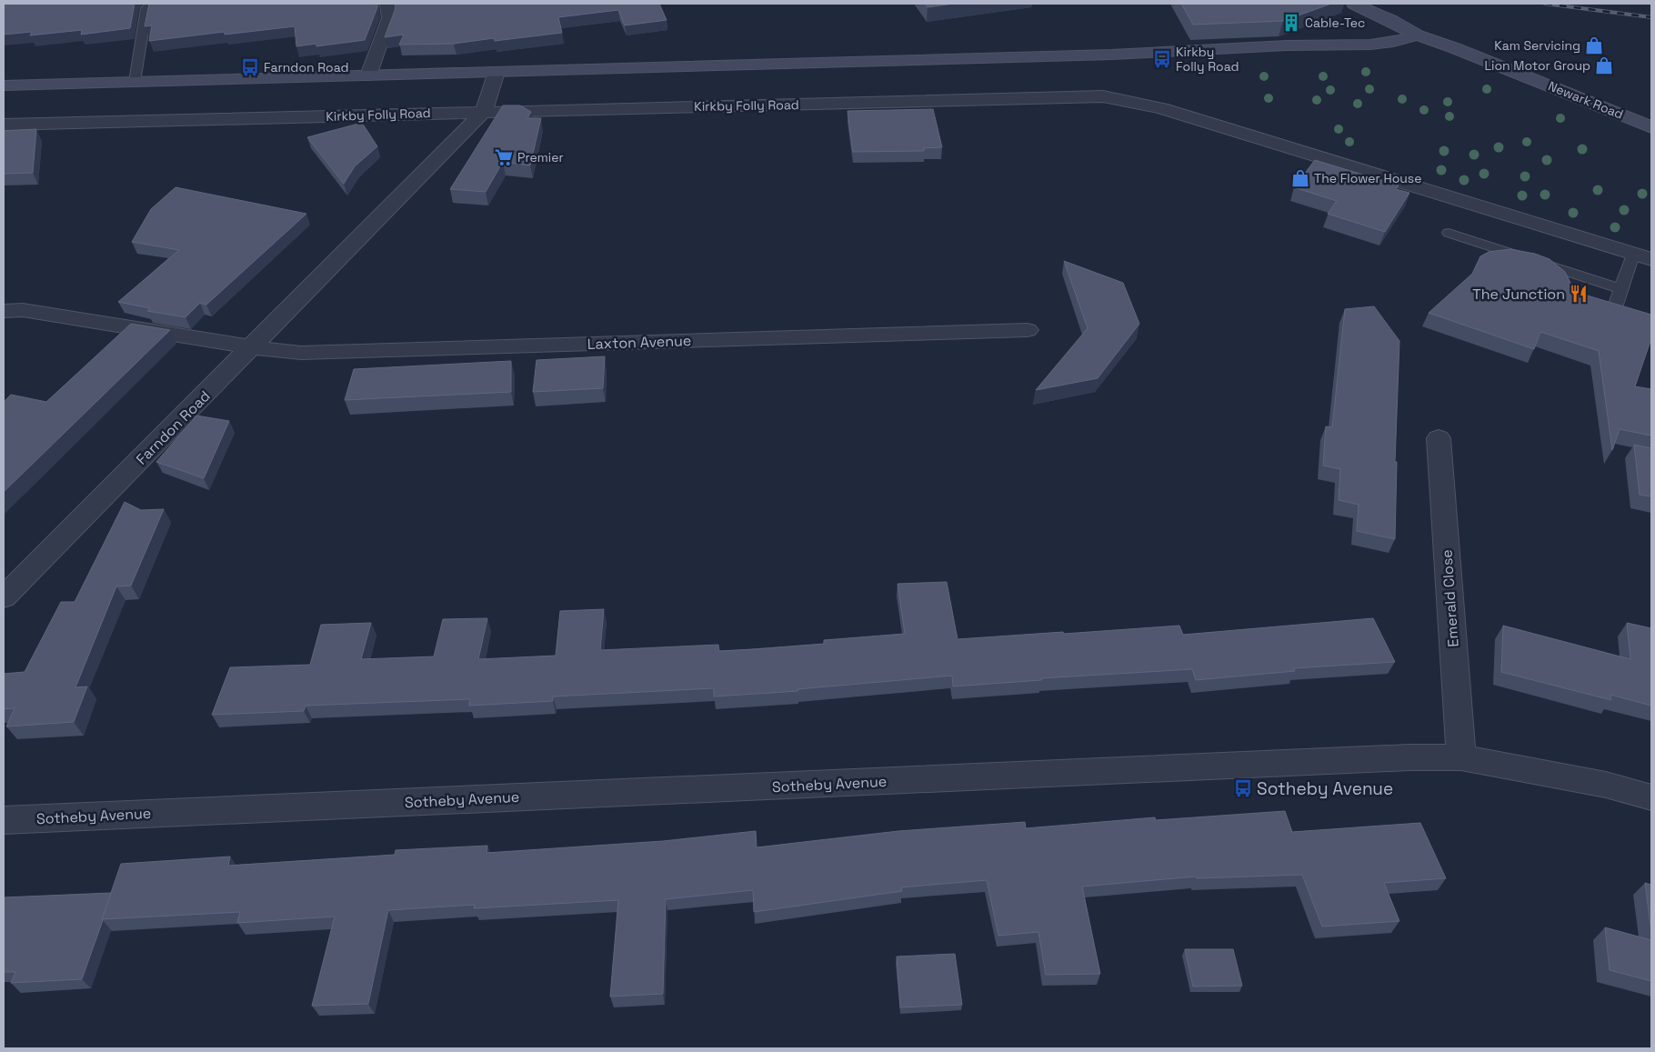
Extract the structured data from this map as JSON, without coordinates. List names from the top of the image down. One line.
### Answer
{"streets":{"main road":["Newark Road"],"street":["Kirkby Folly Road","Laxton Avenue","Farndon Road","Emerald Close","Sotheby Avenue"]},"crossings":[["Kirkby Folly Road","Farndon Road"],["Laxton Avenue","Farndon Road"],["Emerald Close","Sotheby Avenue"]],"places":{"building":["Cable-Tec"],"shop":["Kam Servicing","Lion Motor Group","The Flower House"],"bus stop":["Kirkby Folly Road","Farndon Road","Sotheby Avenue"],"supermarket":["Premier"],"restaurant":["The Junction"]}}
